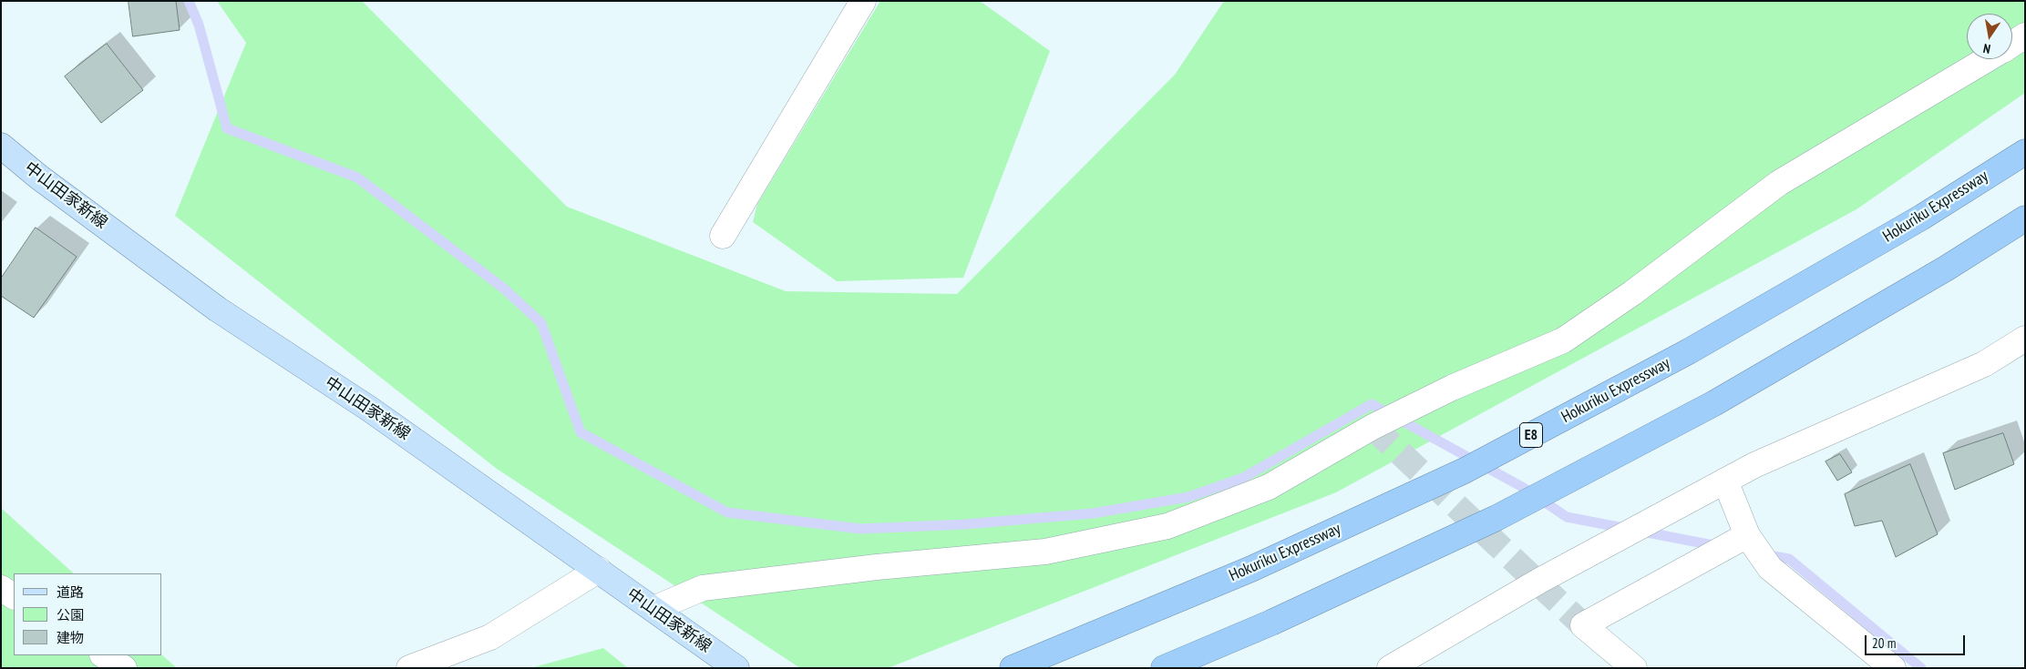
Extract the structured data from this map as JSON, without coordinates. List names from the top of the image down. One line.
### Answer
{"streets":{"highway":["Hokuriku Expressway","E8"],"main road":["中山田家新線"]},"legend":["道路","公園","建物"],"scale_bar":"20 m","north":"bottom"}
